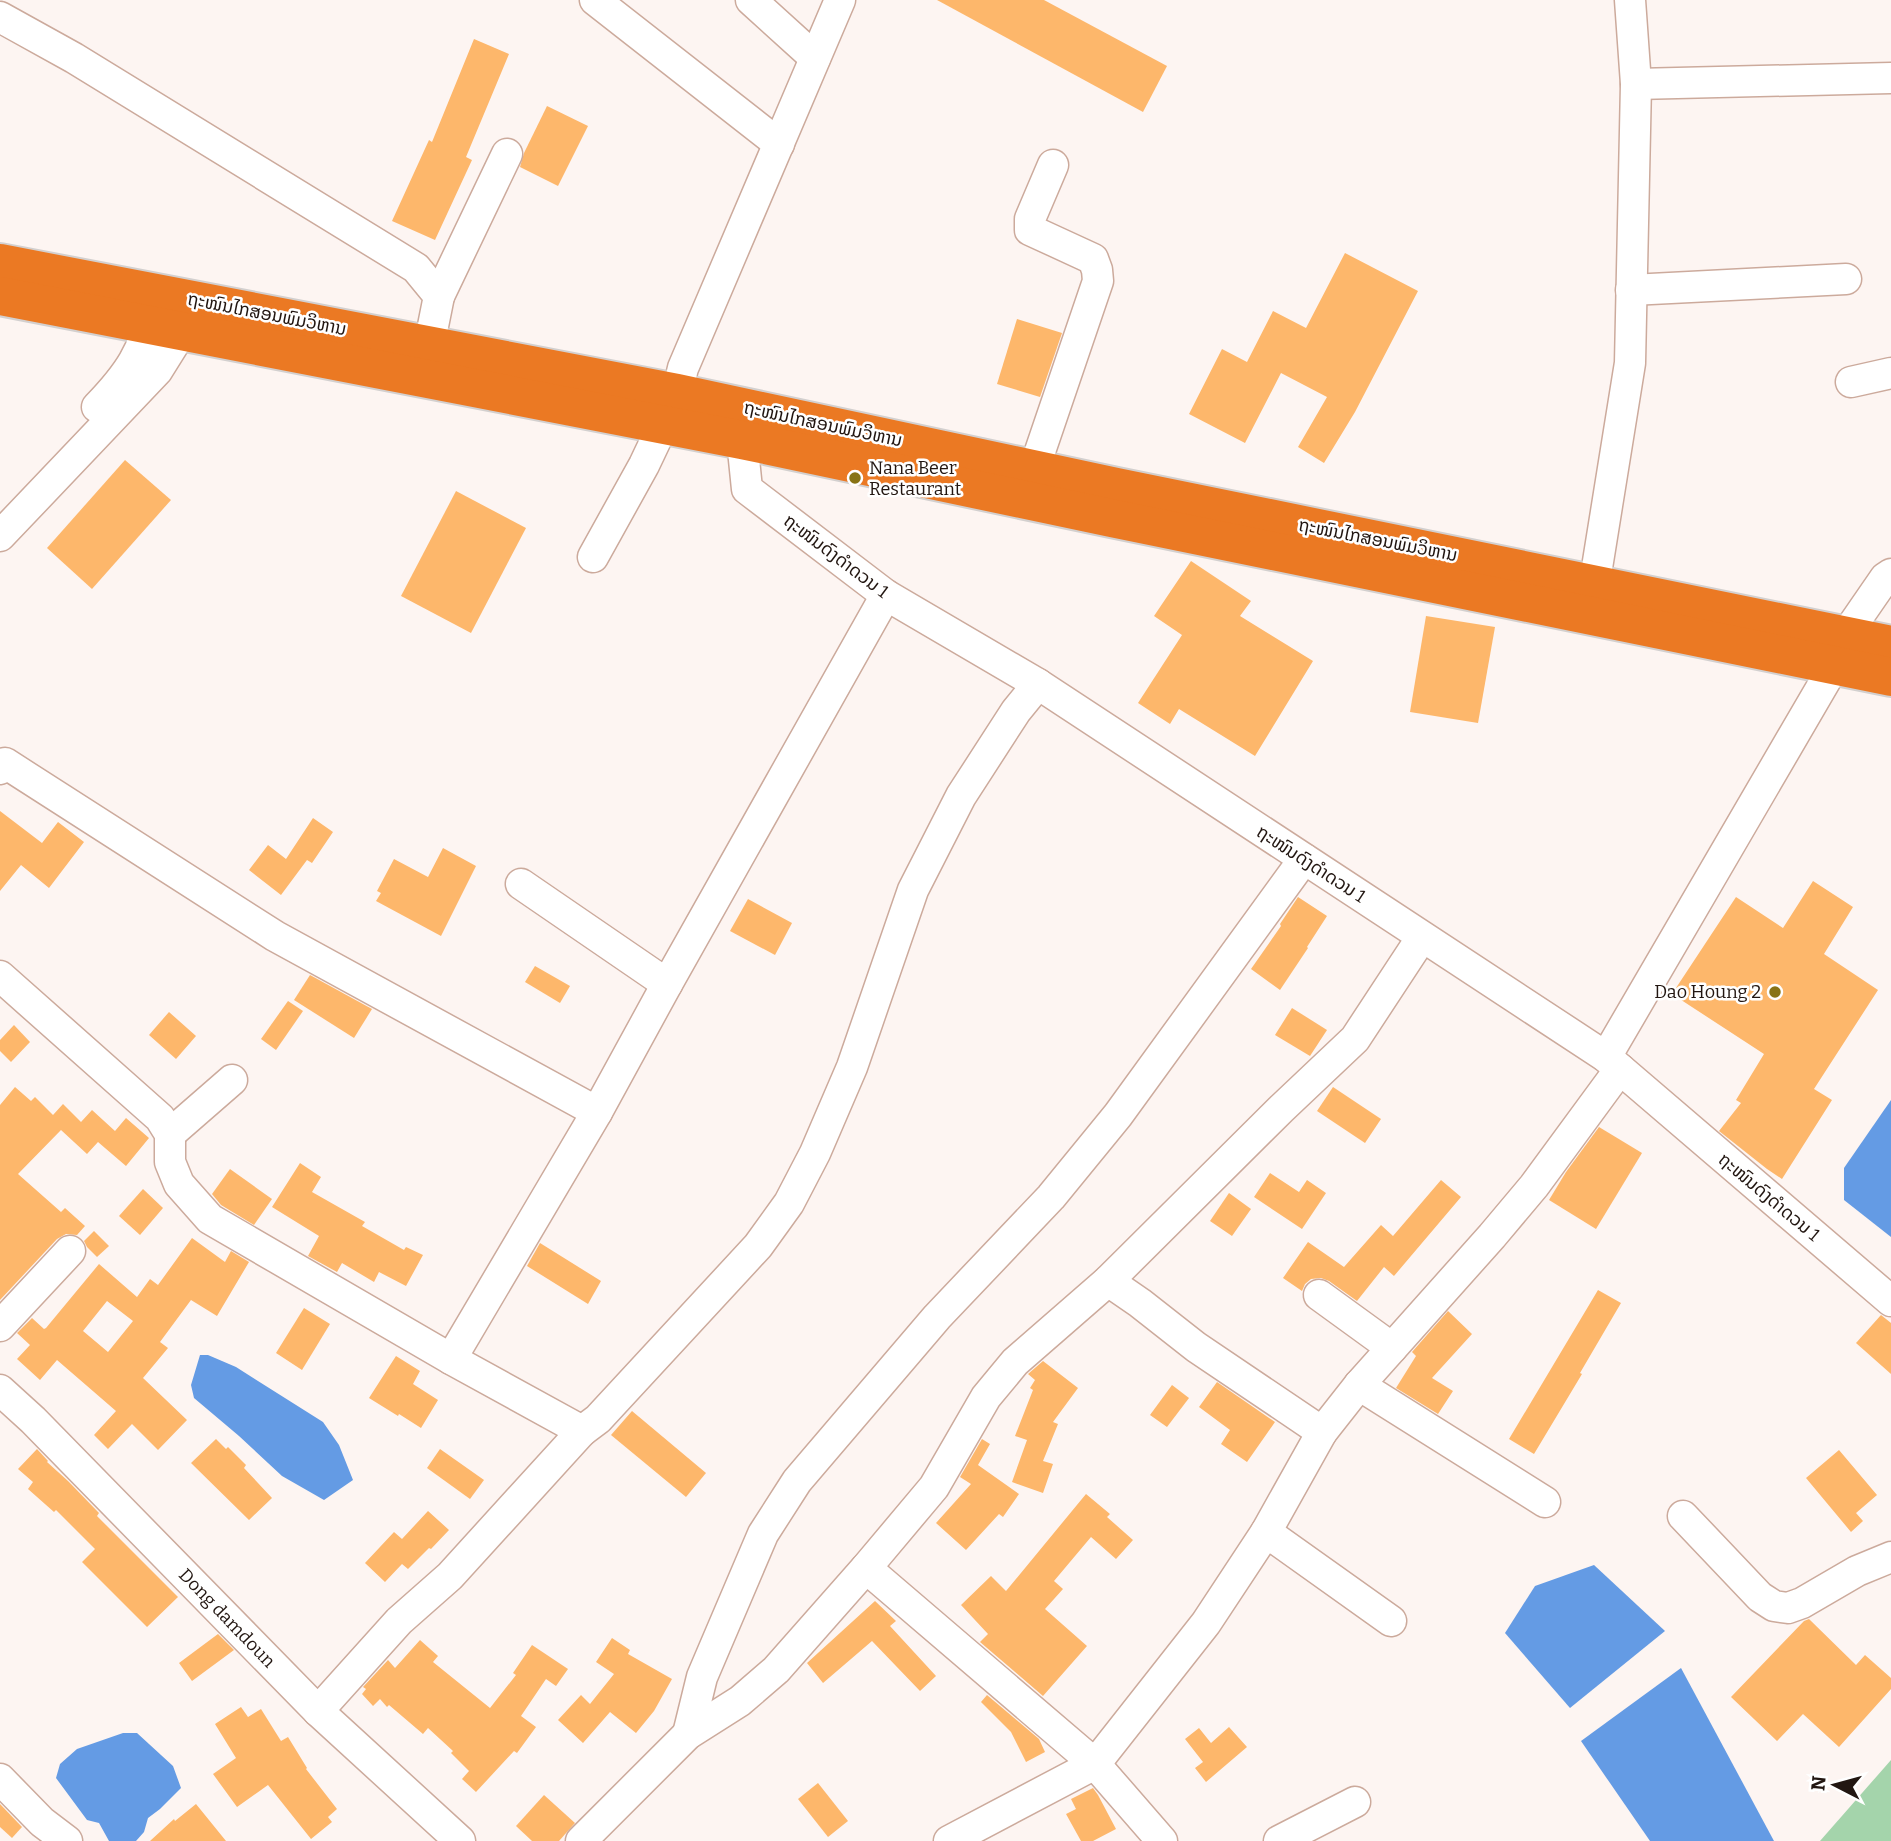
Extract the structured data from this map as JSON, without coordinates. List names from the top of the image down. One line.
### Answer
{"streets":{"highway":["ຖະໜົນໄກສອນພົມວິຫານ"],"street":["ຖະໜົນດົງດຳດວນ 1","Dong damdoun"]},"crossings":[["ຖະໜົນໄກສອນພົມວິຫານ","ຖະໜົນດົງດຳດວນ 1"]],"places":["Nana Beer Restaurant","Dao Houng 2"],"north":"left"}
